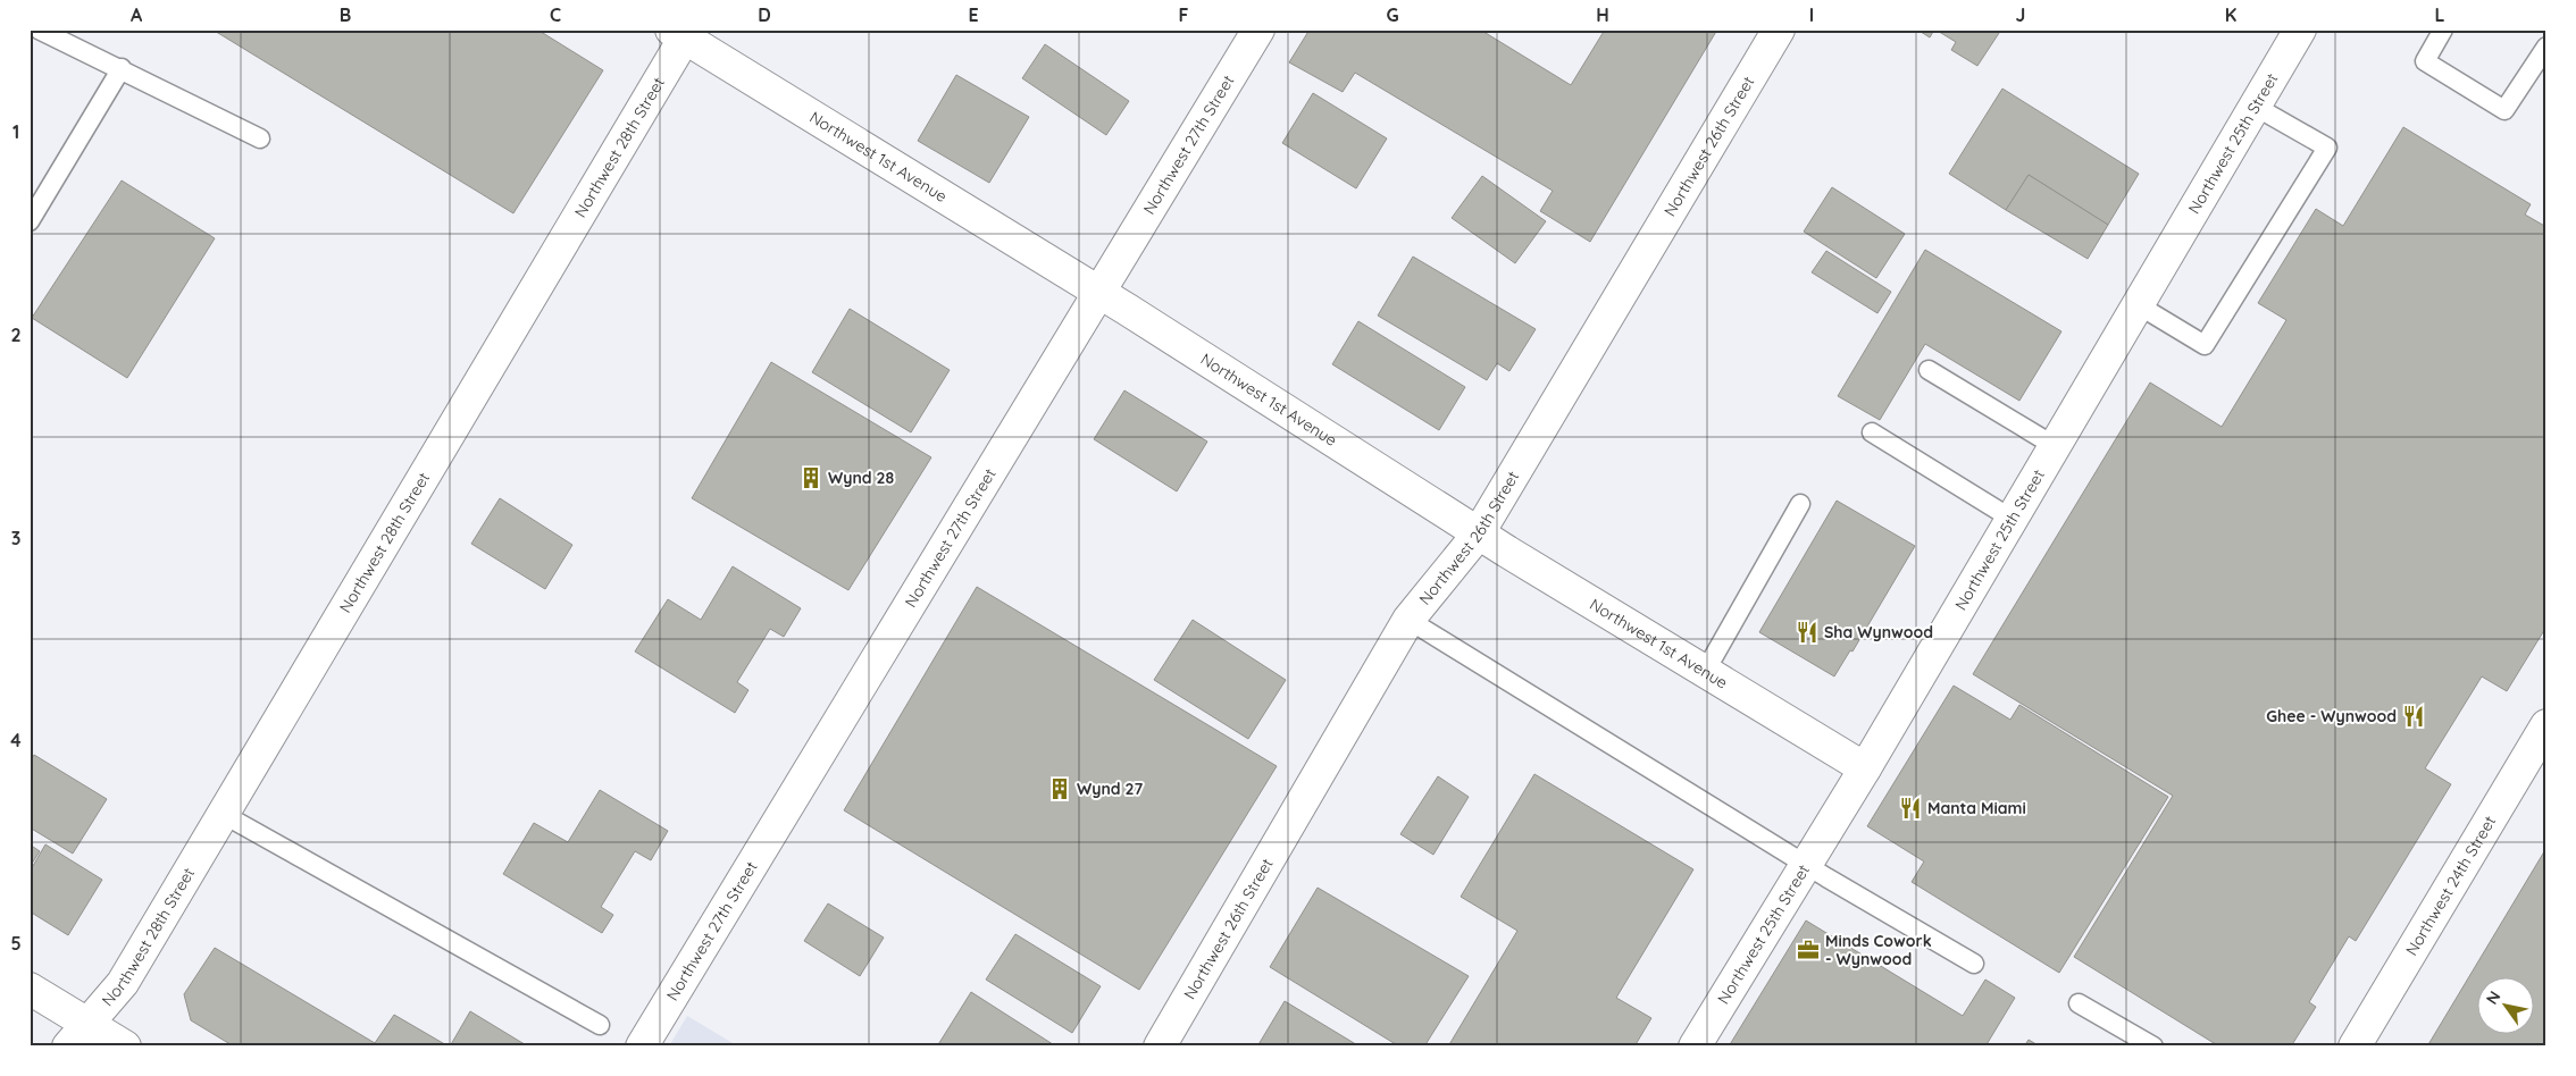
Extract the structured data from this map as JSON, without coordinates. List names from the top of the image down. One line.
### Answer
{"streets":{"street":["Northwest 25th Street","Northwest 27th Street","Northwest 28th Street","Northwest 26th Street","Northwest 1st Avenue","Northwest 24th Street"]},"crossings":[["Northwest 25th Street","Northwest 1st Avenue"],["Northwest 27th Street","Northwest 1st Avenue"],["Northwest 28th Street","Northwest 1st Avenue"],["Northwest 26th Street","Northwest 1st Avenue"]],"places":{"building":["Wynd 28","Wynd 27"],"restaurant":["Sha Wynwood","Ghee - Wynwood","Manta Miami"],"office":["Minds Cowork - Wynwood"]},"north":"top left","grid":{"columns":["A","B","C","D","E","F","G","H","I","J","K","L"],"rows":["1","2","3","4","5"]}}
